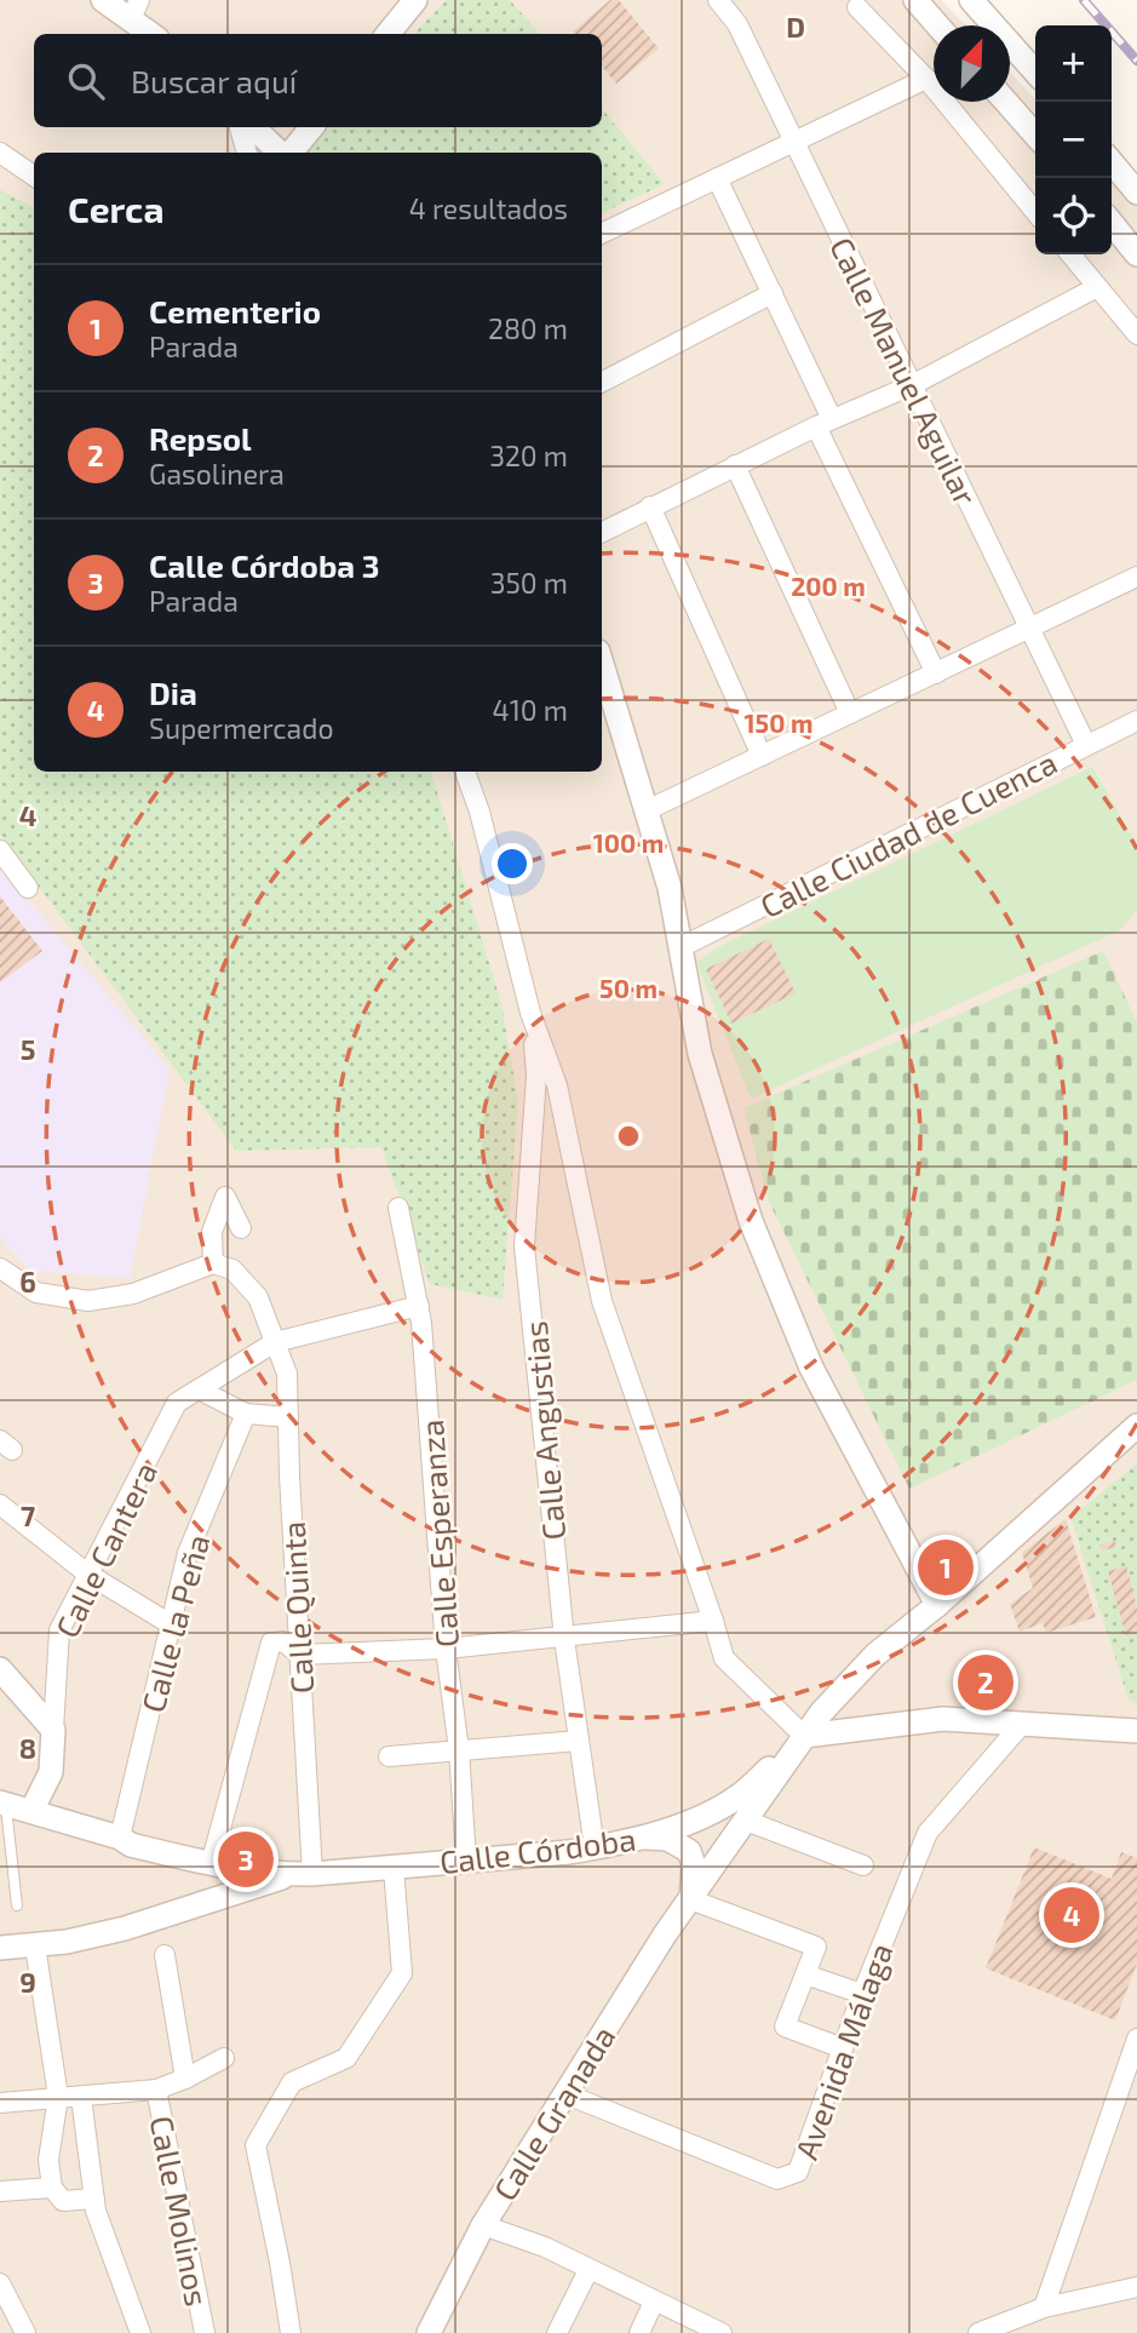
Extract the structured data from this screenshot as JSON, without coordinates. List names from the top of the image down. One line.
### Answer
{"streets":{"street":["Calle Manuel Aguilar","Calle Ciudad de Cuenca","Calle Angustias","Calle Esperanza","Calle Cantera","Calle Quinta","Calle la Peña","Calle Córdoba","Avenida Málaga","Calle Granada","Calle Molinos"]},"crossings":[["Calle Manuel Aguilar","Calle Ciudad de Cuenca"],["Calle Angustias","Calle Córdoba"],["Calle Esperanza","Calle Cantera"],["Calle Esperanza","Calle Córdoba"],["Calle Cantera","Calle Quinta"],["Calle Quinta","Calle Córdoba"],["Calle Córdoba","Calle Granada"],["Avenida Málaga","Calle Granada"]],"north":"top right","page":{"map_buttons":["+","−"],"search":"Buscar aquí","heading":["Cerca","4 resultados"],"list":[{"mark":"1","name":"Cementerio","note":"Parada","value":"280 m"},{"mark":"2","name":"Repsol","note":"Gasolinera","value":"320 m"},{"mark":"3","name":"Calle Córdoba 3","note":"Parada","value":"350 m"},{"mark":"4","name":"Dia","note":"Supermercado","value":"410 m"}],"pins":["1","2","3","4"]},"grid":{"columns":["D"],"rows":["4","5","6","7","8","9"]},"rings":["200 m","150 m","100 m","50 m"]}
